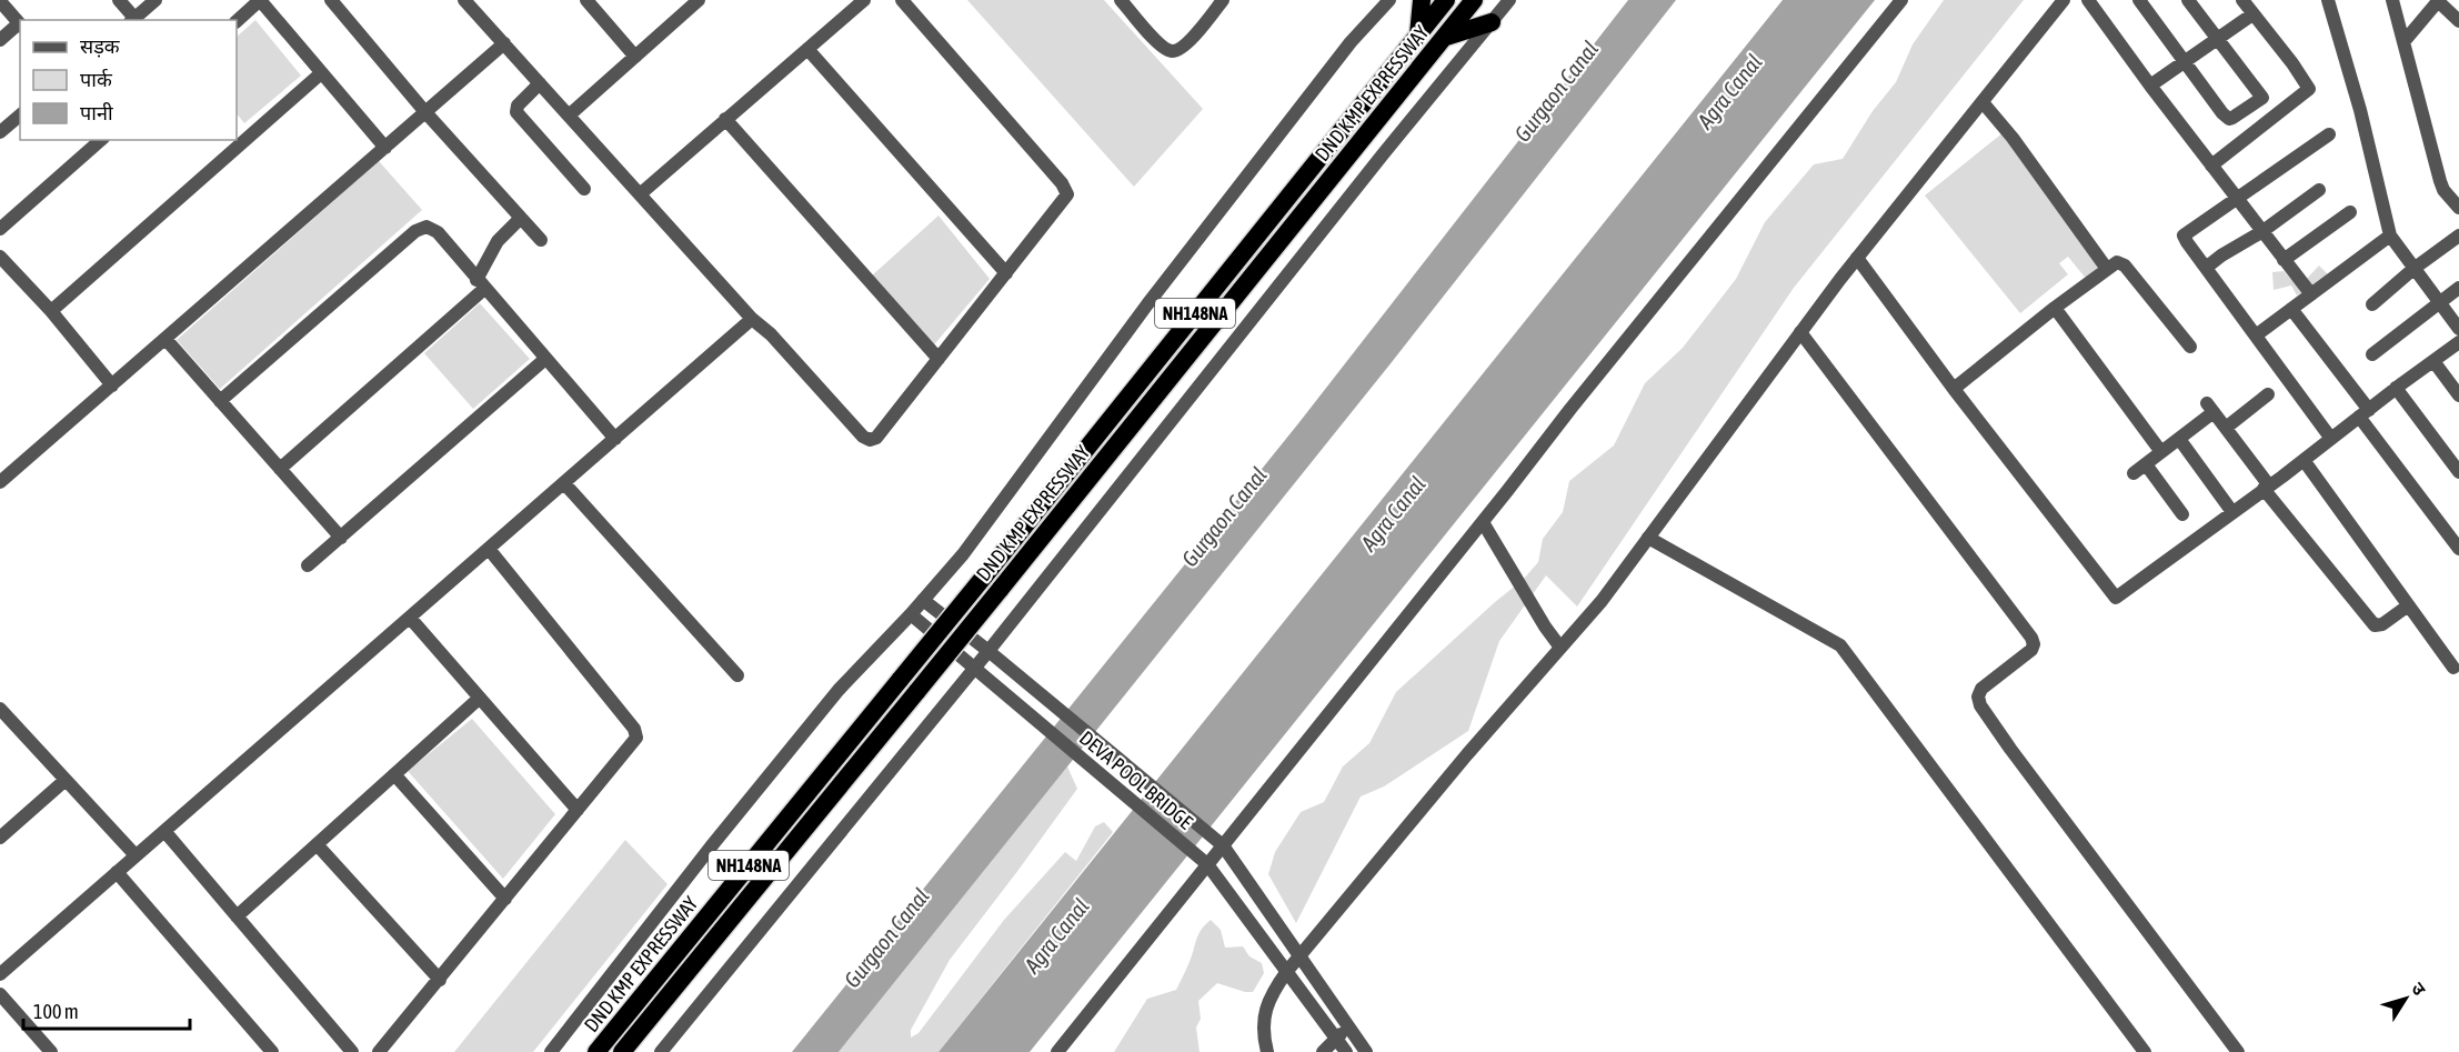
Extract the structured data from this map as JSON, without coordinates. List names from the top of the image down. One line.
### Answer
{"streets":{"highway":["DND KMP EXPRESSWAY","NH148NA"],"street":["DEVA POOL BRIDGE"]},"water":["Gurgaon Canal","Agra Canal"],"legend":["सड़क","पार्क","पानी"],"scale_bar":"100 m","north":"top right"}
